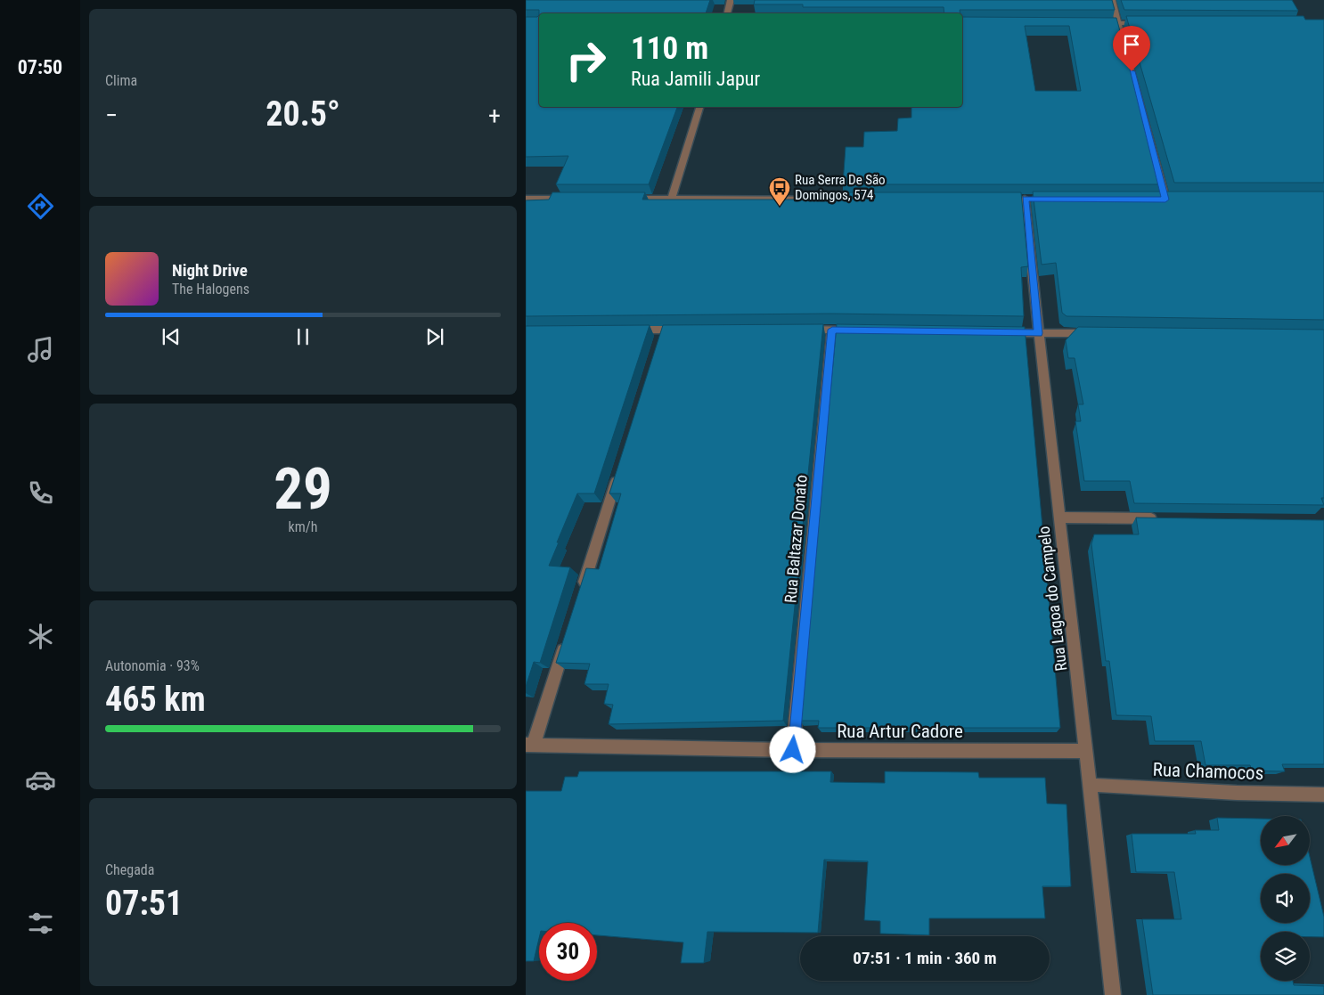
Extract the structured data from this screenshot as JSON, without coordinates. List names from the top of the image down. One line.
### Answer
{"streets":{"street":["Rua Baltazar Donato","Rua Lagoa do Campelo","Rua Artur Cadore","Rua Chamocos"]},"crossings":[["Rua Baltazar Donato","Rua Artur Cadore"],["Rua Lagoa do Campelo","Rua Artur Cadore"],["Rua Lagoa do Campelo","Rua Chamocos"]],"places":{"bus stop":["Rua Serra De São Domingos, 574"]},"north":"bottom left","page":{"tabs":"07:50","tile":["Clima",["29","km/h"],["Autonomia · 93%","465 km"],["Chegada","07:51"]],"turn":["110 m","Rua Jamili Japur"],"heat":["−","20.5°","+"],"song":["Night Drive","The Halogens"],"limit":"30","trip":"07:51 · 1 min · 360 m"}}
